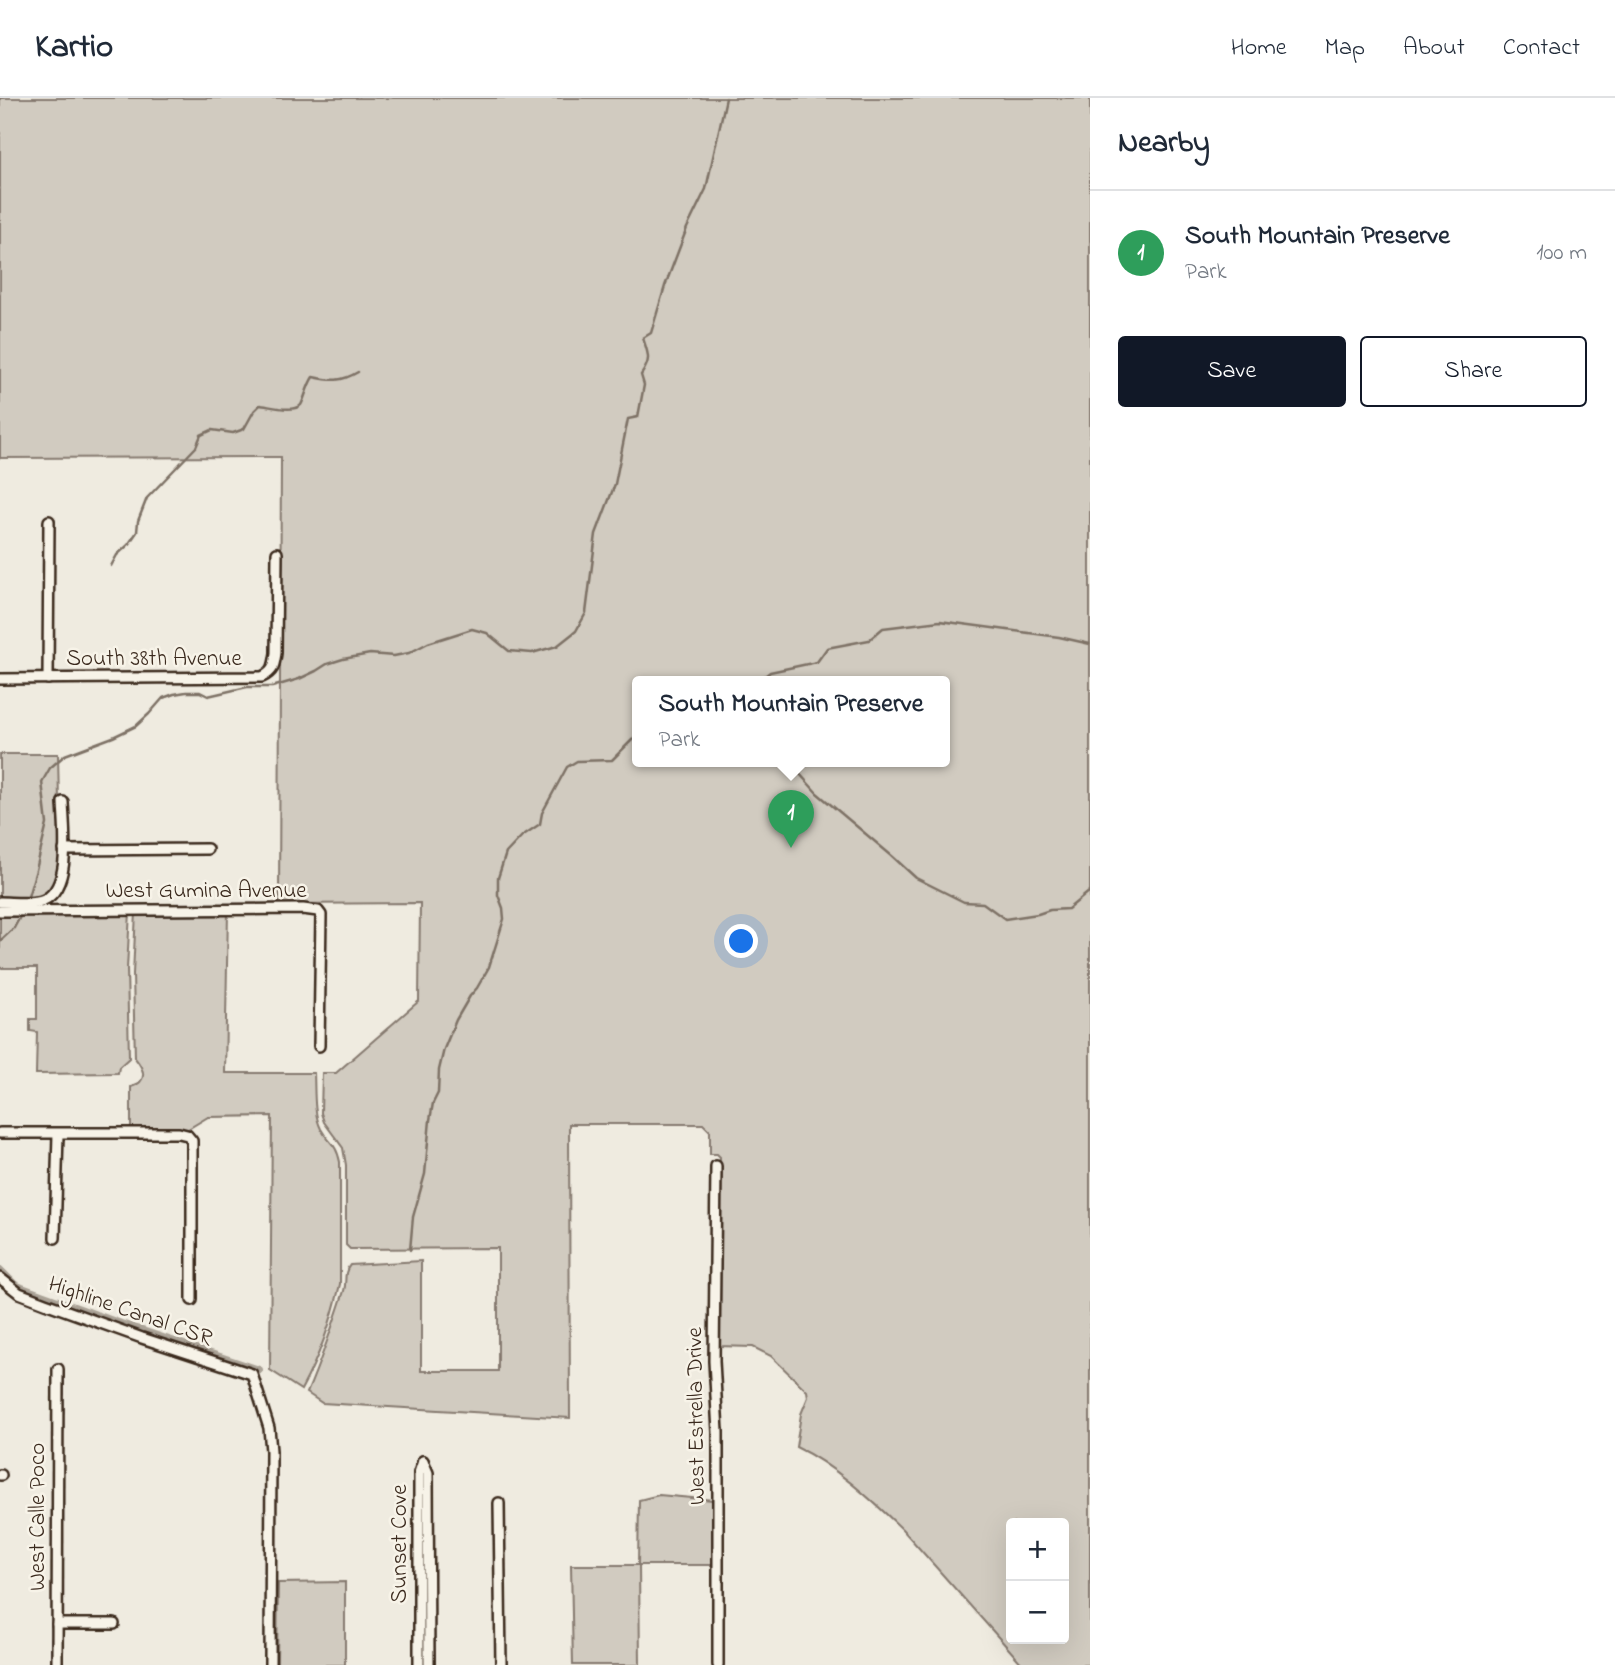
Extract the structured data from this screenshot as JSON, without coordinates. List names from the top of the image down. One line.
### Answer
{"streets":{"street":["South 38th Avenue","West Gumina Avenue","Highline Canal CSR","West Estrella Drive","West Calle Poco","Sunset Cove"]},"page":{"header":"Kartio","nav":["Home","Map","About","Contact"],"heading":"Nearby","list":[{"mark":"1","name":"South Mountain Preserve","note":"Park","value":"100 m"}],"buttons":["Save","Share"],"popup":["South Mountain Preserve","Park"],"pins":"1","map_buttons":["+","−"]}}
